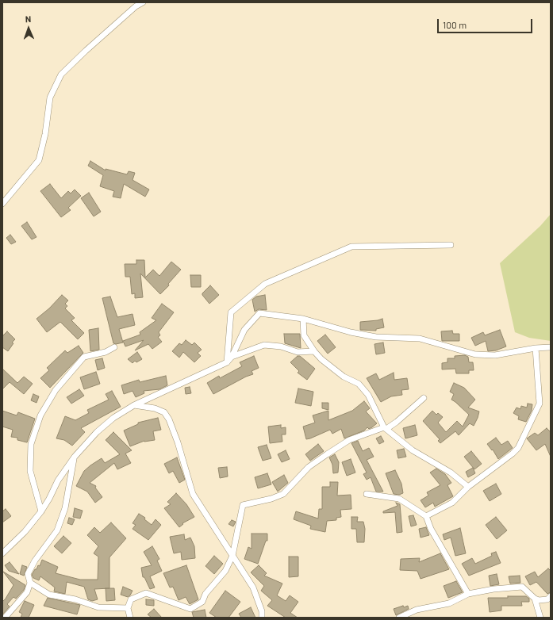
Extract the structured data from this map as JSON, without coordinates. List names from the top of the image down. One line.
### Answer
{"scale_bar":"100 m","north":"top"}
